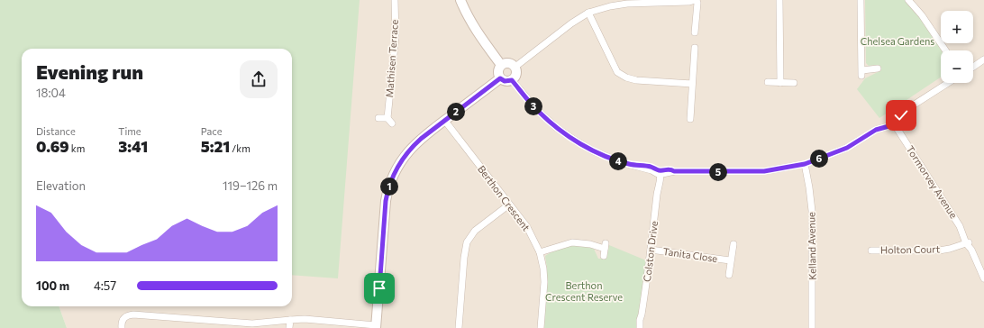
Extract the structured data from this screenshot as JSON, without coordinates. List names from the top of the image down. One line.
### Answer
{"streets":{"street":["Mathisen Terrace","Tormorvey Avenue","Berthon Crescent","Kelland Avenue","Holton Court","Colston Drive","Tanita Close"]},"crossings":[["Tormorvey Avenue","Holton Court"],["Colston Drive","Tanita Close"]],"parks":["Chelsea Gardens","Berthon Crescent Reserve"],"page":{"map_buttons":["+","−"],"heading":["Evening run","18:04"],"pins":["3","2","6","4","5","1"],"stats":[["Distance","0.69 km"],["Time","3:41"],["Pace","5:21 /km"]],"chart":["Elevation","119–126 m"],"list":[{"name":"100 m","note":"4:57"}]}}
